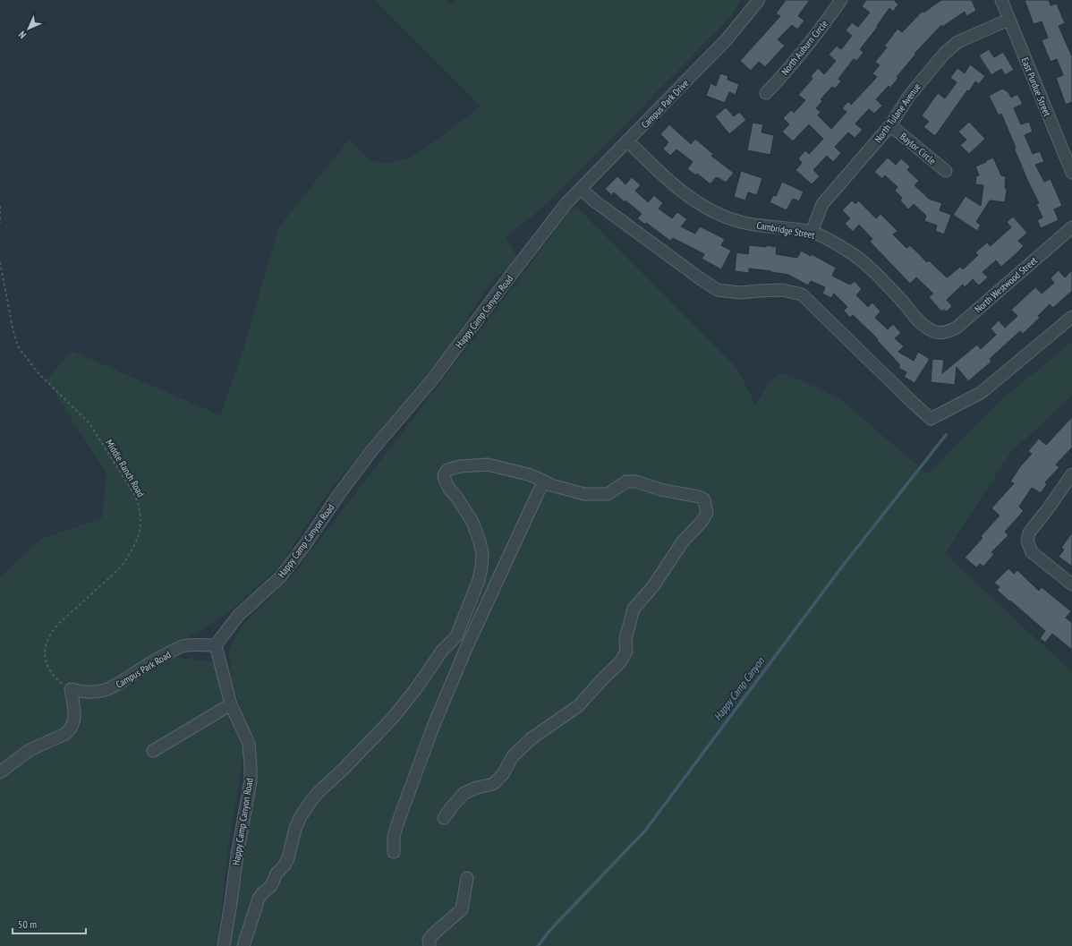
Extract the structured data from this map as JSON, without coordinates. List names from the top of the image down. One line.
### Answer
{"streets":{"street":["North Auburn Circle","East Purdue Street","Campus Park Drive","North Tulane Avenue","Baylor Circle","Cambridge Street","North Westwood Street","Happy Camp Canyon Road","Campus Park Road"],"path":["Middle Ranch Road"]},"crossings":[["East Purdue Street","North Tulane Avenue"],["Campus Park Drive","Cambridge Street"],["Campus Park Drive","Happy Camp Canyon Road"],["North Tulane Avenue","Baylor Circle"],["North Tulane Avenue","Cambridge Street"],["Cambridge Street","North Westwood Street"],["Happy Camp Canyon Road","Campus Park Road"],["Middle Ranch Road","Campus Park Road"]],"water":["Happy Camp Canyon"],"scale_bar":"50 m","north":"bottom left"}
